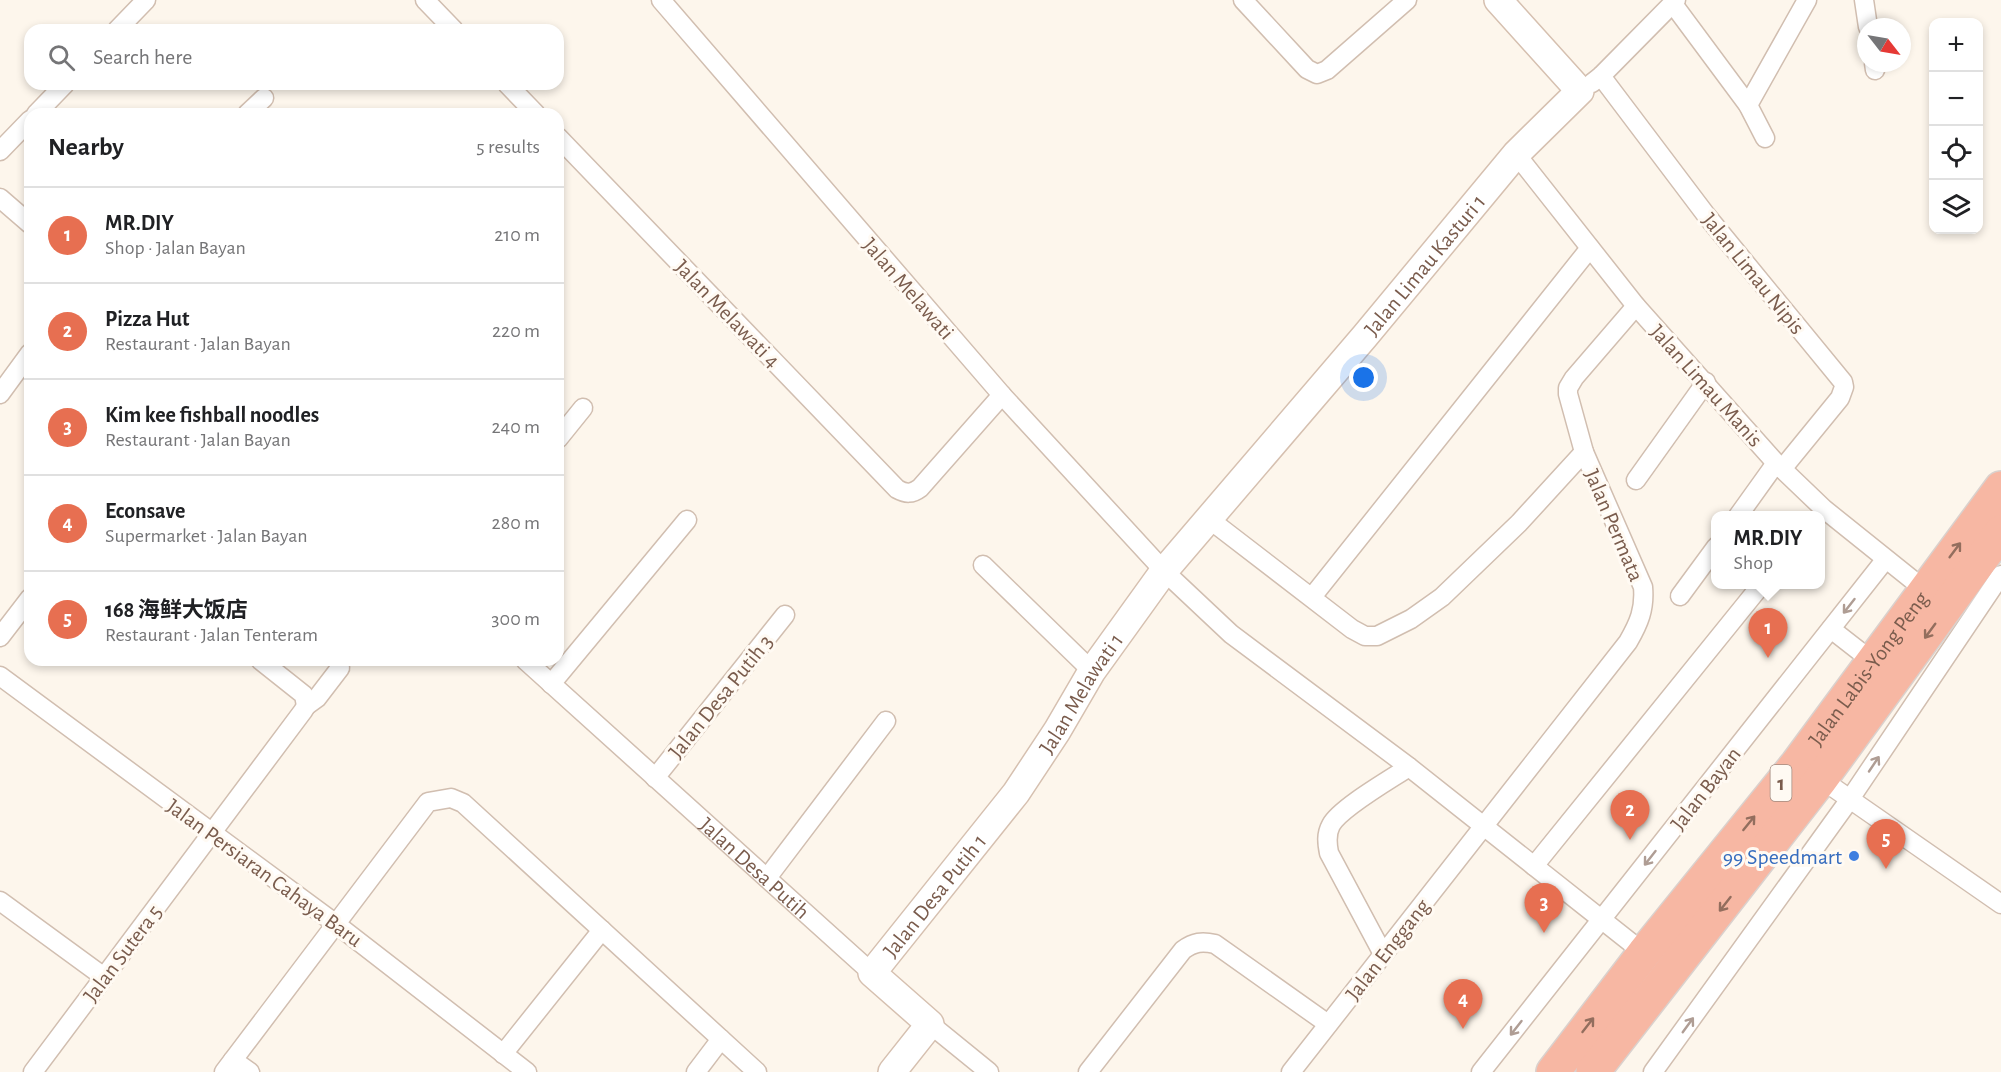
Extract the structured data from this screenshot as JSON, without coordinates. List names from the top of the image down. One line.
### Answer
{"streets":{"highway":["Jalan Labis-Yong Peng","1"],"street":["Jalan Limau Kasturi 1","Jalan Limau Nipis","Jalan Melawati","Jalan Melawati 4","Jalan Limau Manis","Jalan Permata","Jalan Melawati 1","Jalan Desa Putih 3","Jalan Bayan","Jalan Desa Putih","Jalan Persiaran Cahaya Baru","Jalan Desa Putih 1","Jalan Enggang","Jalan Sutera 5"]},"crossings":[["Jalan Limau Kasturi 1","Jalan Limau Nipis"],["Jalan Limau Kasturi 1","Jalan Melawati"],["Jalan Limau Kasturi 1","Jalan Limau Manis"],["Jalan Limau Kasturi 1","Jalan Melawati 1"],["Jalan Limau Nipis","Jalan Limau Manis"],["Jalan Melawati","Jalan Melawati 4"],["Jalan Melawati","Jalan Permata"],["Jalan Melawati","Jalan Labis-Yong Peng"],["Jalan Melawati","Jalan Melawati 1"],["Jalan Melawati","Jalan Bayan"],["Jalan Melawati","Jalan Enggang"],["Jalan Limau Manis","Jalan Permata"],["Jalan Limau Manis","Jalan Labis-Yong Peng"],["Jalan Limau Manis","Jalan Bayan"],["Jalan Permata","Jalan Enggang"],["Jalan Melawati 1","Jalan Desa Putih 1"],["Jalan Desa Putih 3","Jalan Desa Putih"],["Jalan Desa Putih","Jalan Desa Putih 1"],["Jalan Persiaran Cahaya Baru","Jalan Sutera 5"]],"places":["99 Speedmart"],"north":"bottom right","page":{"map_buttons":["+","−"],"search":"Search here","heading":["Nearby","5 results"],"list":[{"mark":"1","name":"MR.DIY","note":"Shop · Jalan Bayan","value":"210 m"},{"mark":"2","name":"Pizza Hut","note":"Restaurant · Jalan Bayan","value":"220 m"},{"mark":"3","name":"Kim kee fishball noodles","note":"Restaurant · Jalan Bayan","value":"240 m"},{"mark":"4","name":"Econsave","note":"Supermarket · Jalan Bayan","value":"280 m"},{"mark":"5","name":"168 海鲜大饭店","note":"Restaurant · Jalan Tenteram","value":"300 m"}],"popup":["MR.DIY","Shop"],"pins":["1","2","5","3","4"]}}
